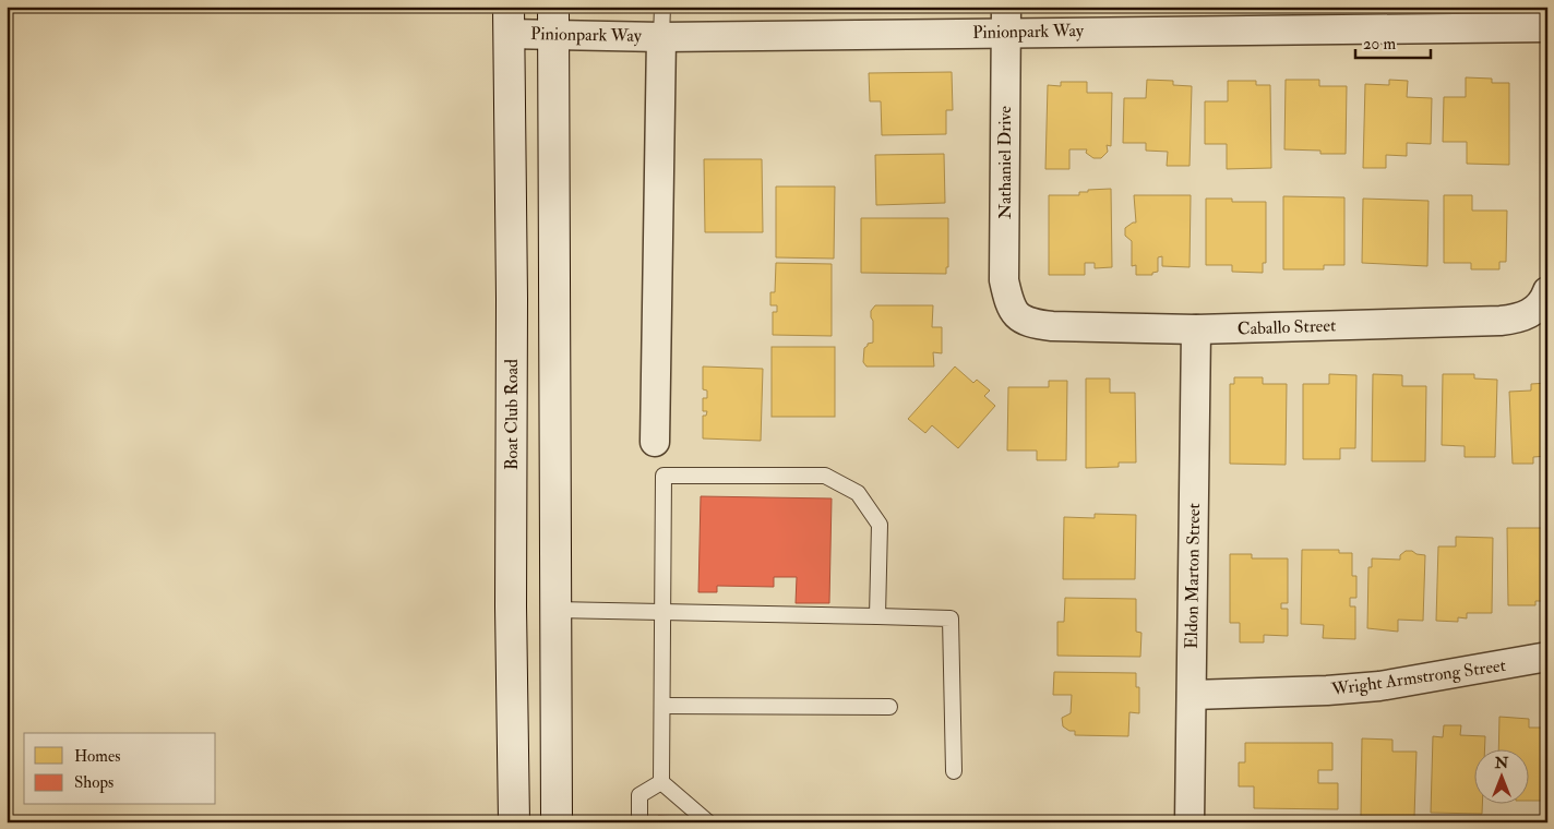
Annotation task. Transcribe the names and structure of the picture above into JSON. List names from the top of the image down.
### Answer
{
  "streets": {
    "main road": ["Boat Club Road"],
    "street": [
      "Pinionpark Way",
      "Nathaniel Drive",
      "Caballo Street",
      "Eldon Marton Street",
      "Wright Armstrong Street"
    ]
  },
  "crossings": [
    ["Pinionpark Way", "Nathaniel Drive"],
    ["Pinionpark Way", "Boat Club Road"],
    ["Nathaniel Drive", "Caballo Street"],
    ["Caballo Street", "Eldon Marton Street"],
    ["Eldon Marton Street", "Wright Armstrong Street"]
  ],
  "legend": ["Homes", "Shops"],
  "scale_bar": "20 m",
  "north": "top"
}
